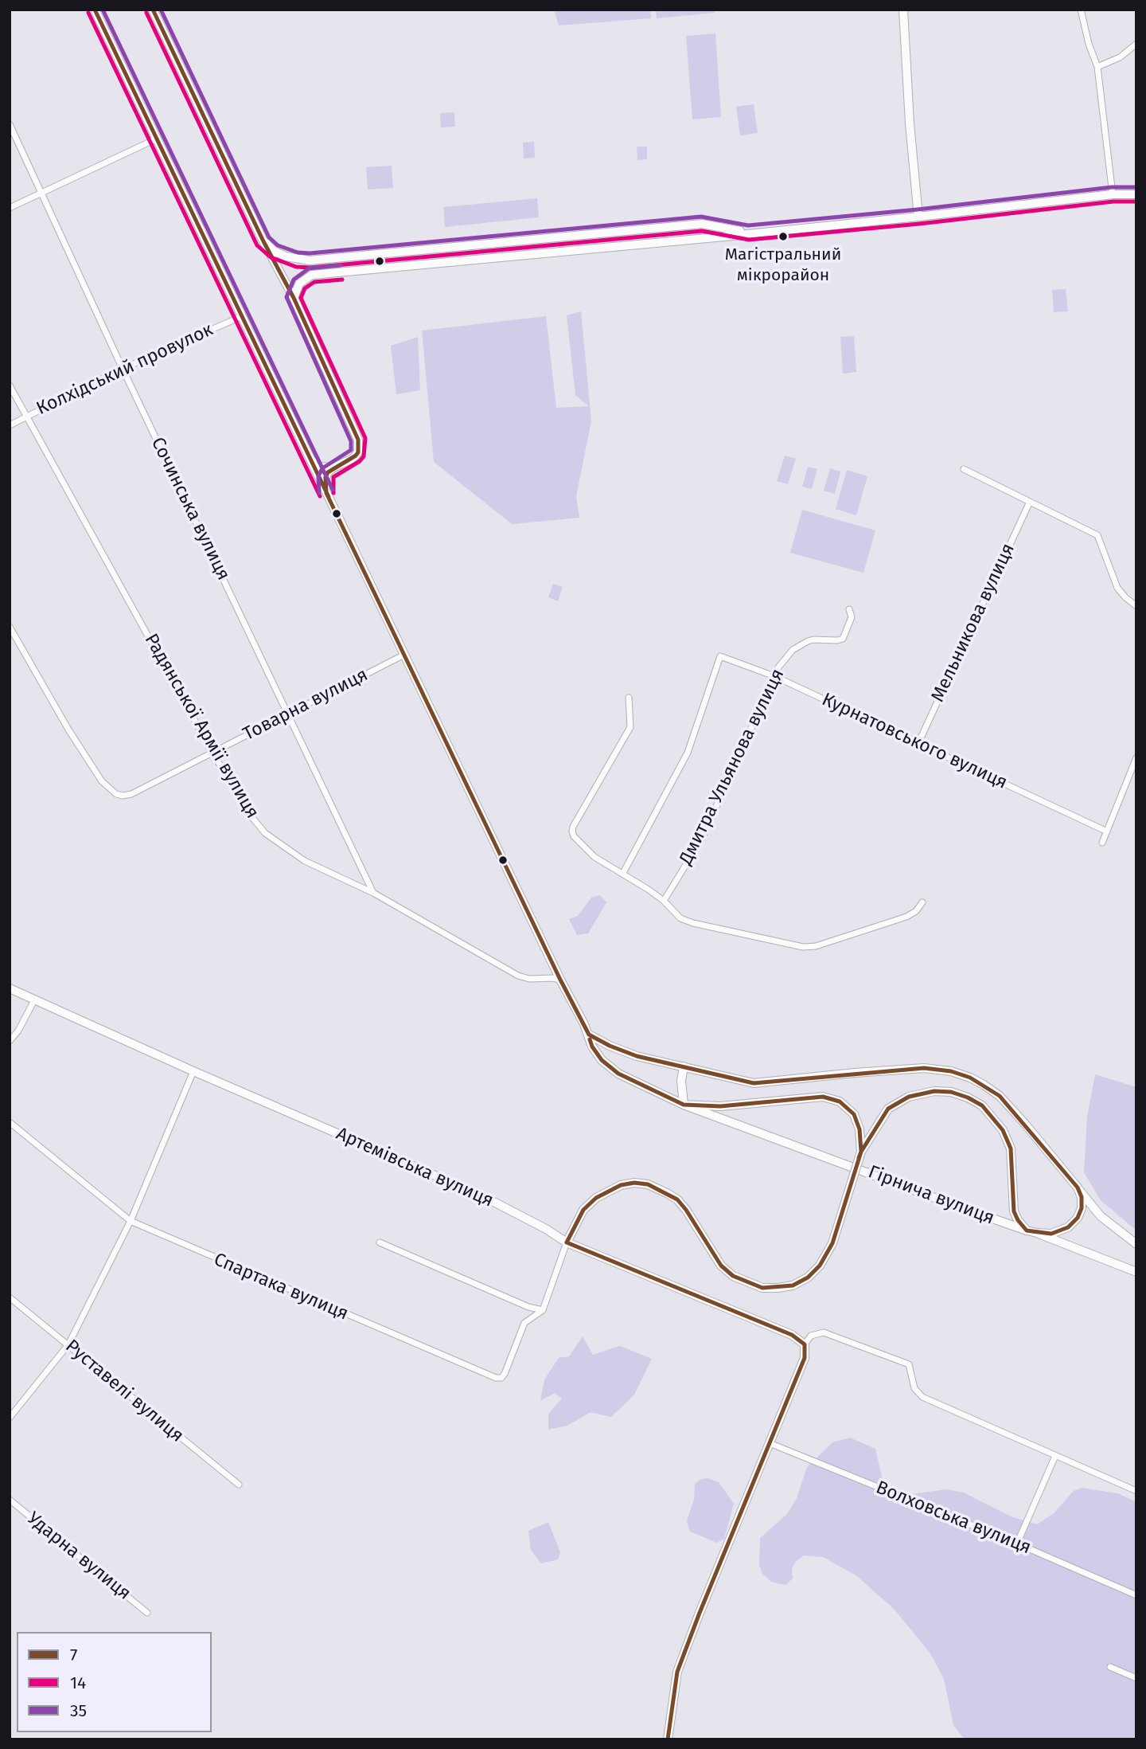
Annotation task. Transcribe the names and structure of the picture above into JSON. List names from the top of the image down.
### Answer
{
  "streets": {
    "main road": ["Артемівська вулиця", "Гірнича вулиця"],
    "street": [
      "Колхідський провулок",
      "Сочинська вулиця",
      "Мельникова вулиця",
      "Товарна вулиця",
      "Радянської Армії вулиця",
      "Курнатовського вулиця",
      "Дмитра Ульянова вулиця",
      "Спартака вулиця",
      "Руставелі вулиця",
      "Волховська вулиця",
      "Ударна вулиця"
    ]
  },
  "crossings": [
    ["Колхідський провулок", "Сочинська вулиця"],
    ["Колхідський провулок", "Радянської Армії вулиця"],
    ["Колхідський провулок", "Гірнича вулиця"],
    ["Сочинська вулиця", "Товарна вулиця"],
    ["Сочинська вулиця", "Радянської Армії вулиця"],
    ["Мельникова вулиця", "Курнатовського вулиця"],
    ["Товарна вулиця", "Радянської Армії вулиця"],
    ["Товарна вулиця", "Гірнича вулиця"],
    ["Радянської Армії вулиця", "Гірнича вулиця"],
    ["Курнатовського вулиця", "Дмитра Ульянова вулиця"],
    ["Артемівська вулиця", "Спартака вулиця"]
  ],
  "places": ["Магістральний мікрорайон"],
  "lines": ["transit line 7", "transit line 35", "transit line 14"],
  "legend": ["7", "14", "35"]
}
